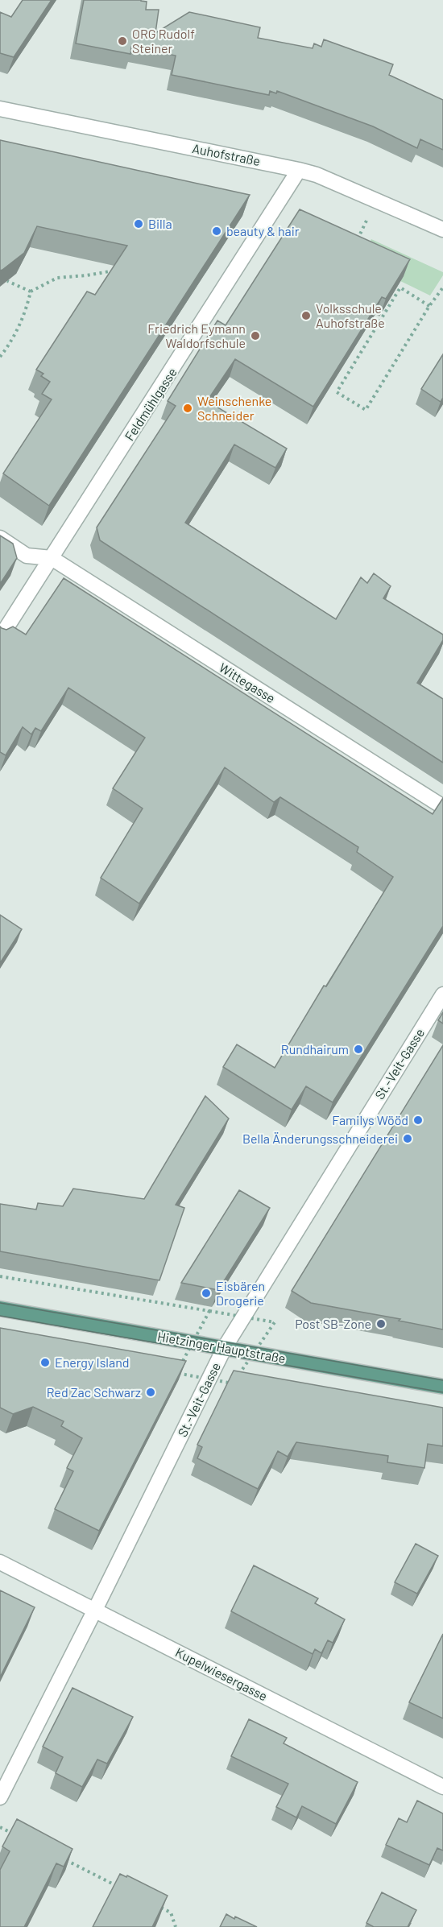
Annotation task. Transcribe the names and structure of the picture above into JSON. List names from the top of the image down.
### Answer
{
  "streets": {
    "main road": ["Hietzinger Hauptstraße"],
    "street": [
      "Auhofstraße",
      "Feldmühlgasse",
      "Wittegasse",
      "St.-Veit-Gasse",
      "Kupelwiesergasse"
    ]
  },
  "crossings": [
    ["Auhofstraße", "Feldmühlgasse"],
    ["Feldmühlgasse", "Wittegasse"],
    ["St.-Veit-Gasse", "Hietzinger Hauptstraße"],
    ["St.-Veit-Gasse", "Kupelwiesergasse"]
  ],
  "places": [
    "ORG Rudolf Steiner",
    "Billa",
    "beauty & hair",
    "Volksschule Auhofstraße",
    "Friedrich Eymann Waldorfschule",
    "Weinschenke Schneider",
    "Rundhairum",
    "Familys Wööd",
    "Bella Änderungsschneiderei",
    "Eisbären Drogerie",
    "Post SB-Zone",
    "Energy Island",
    "Red Zac Schwarz"
  ]
}
